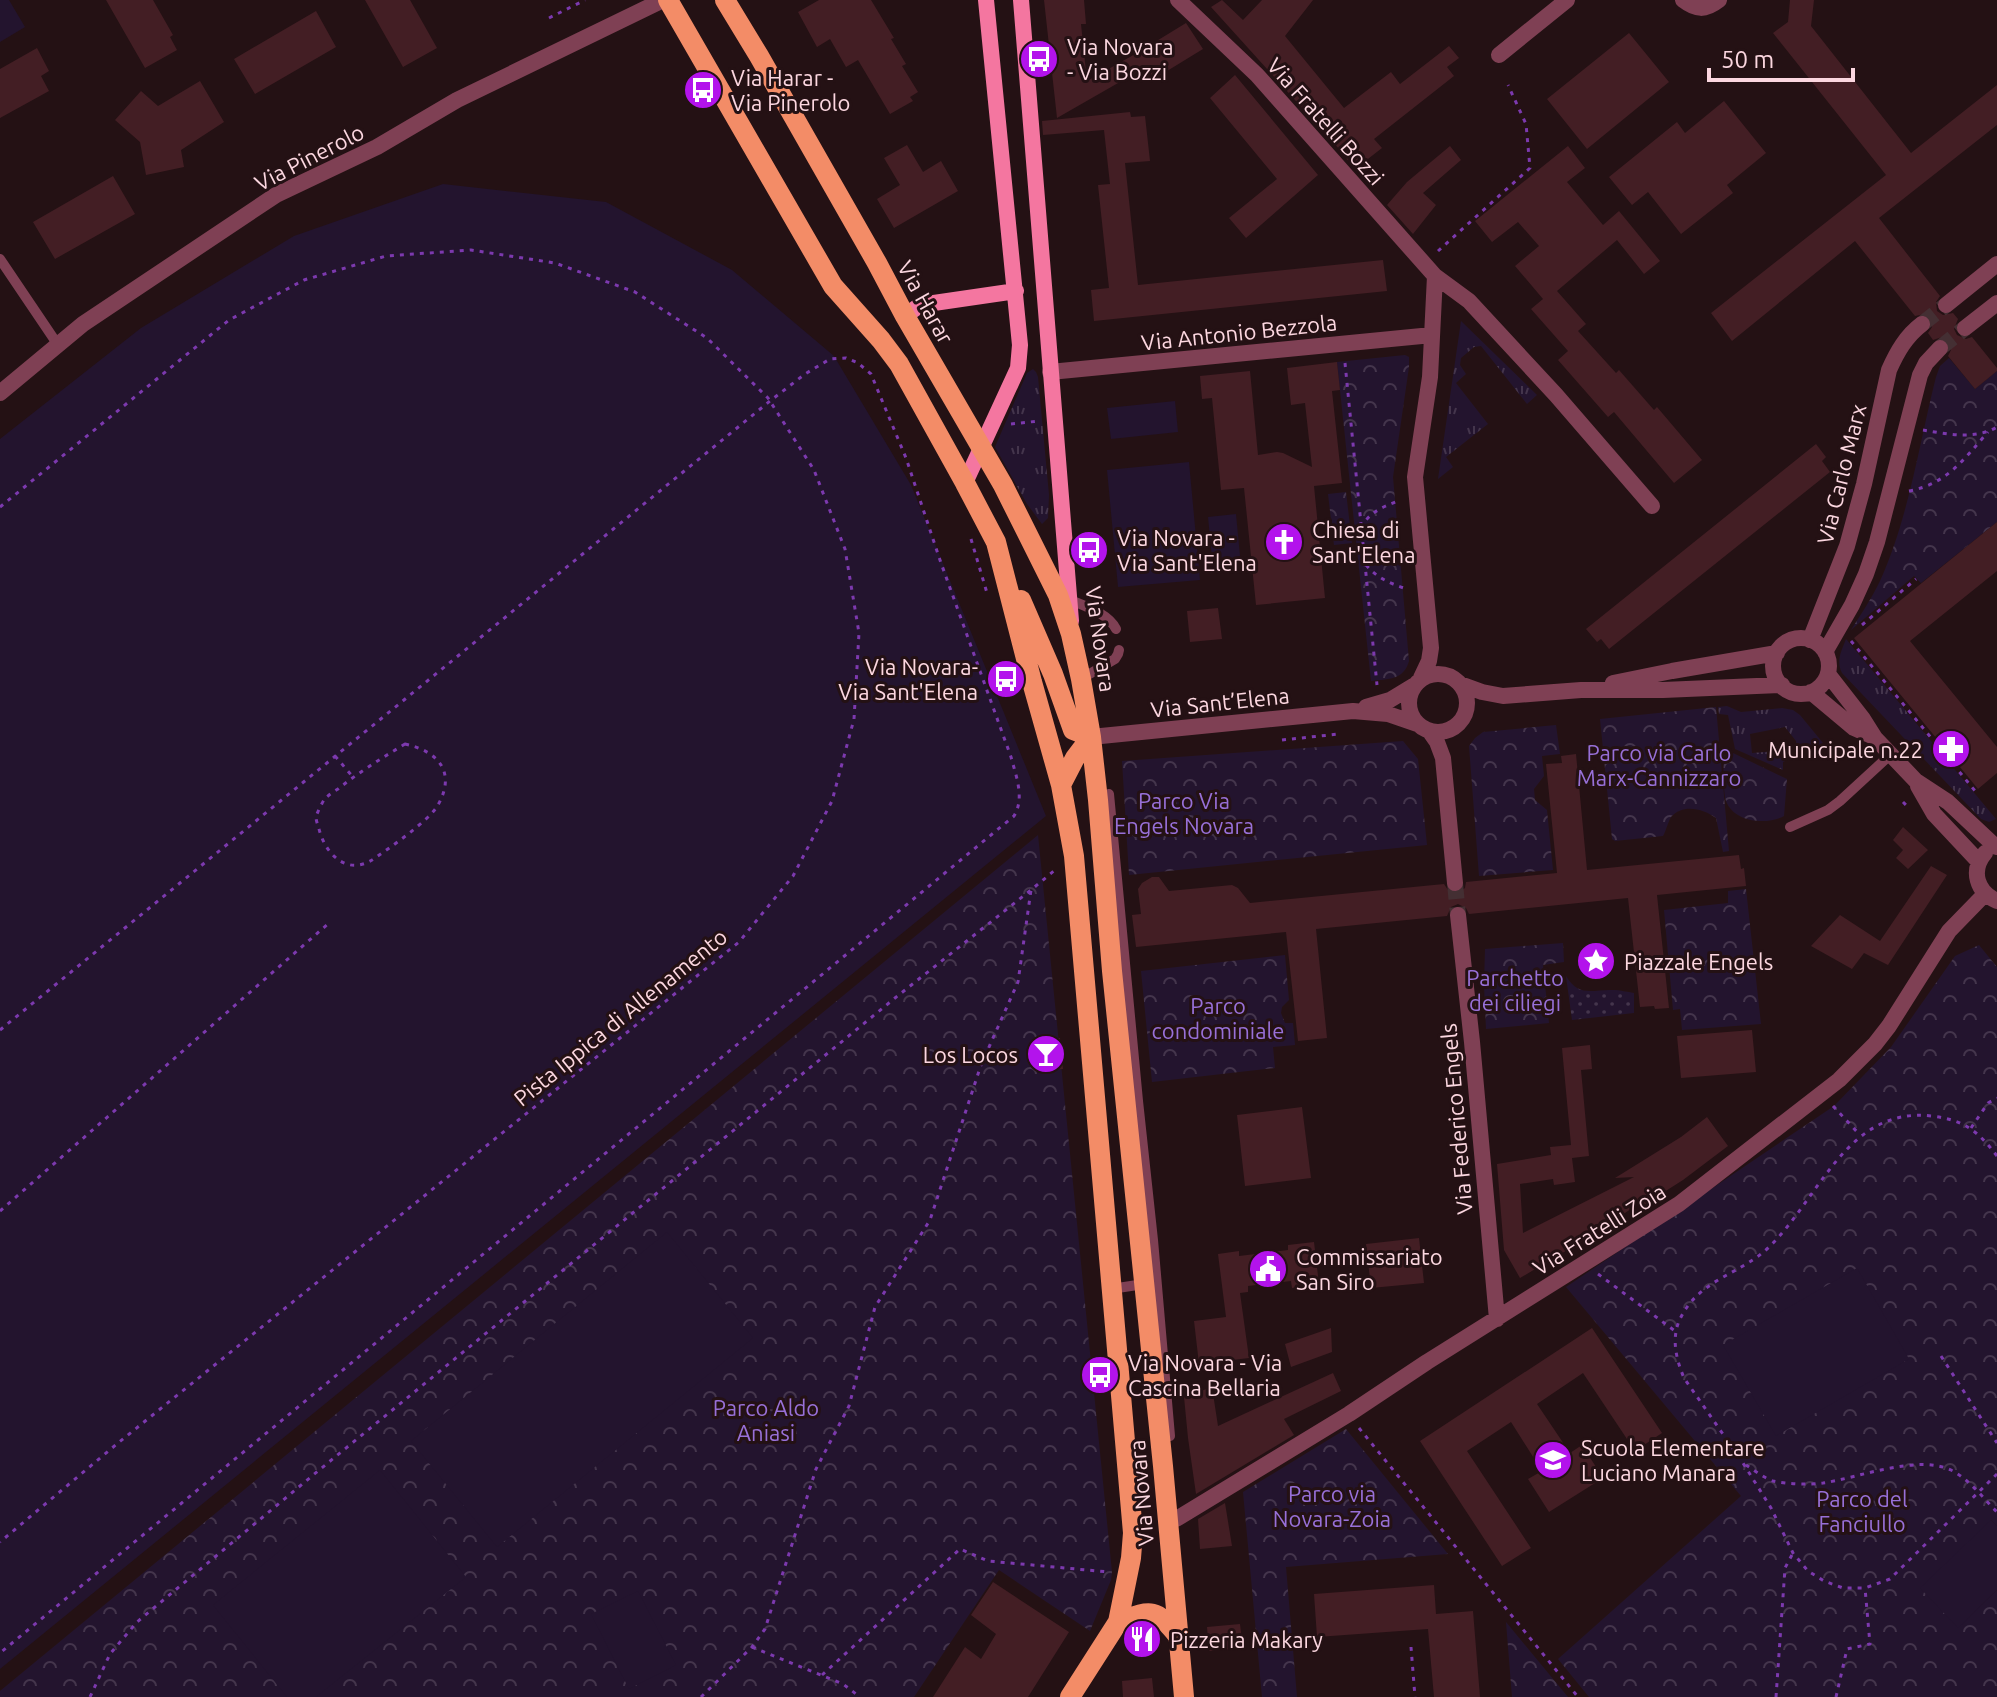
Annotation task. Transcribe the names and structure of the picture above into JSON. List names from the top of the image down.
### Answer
{
  "streets": {
    "main road": ["Via Harar", "Via Novara"],
    "street": [
      "Via Fratelli Bozzi",
      "Via Pinerolo",
      "Via Antonio Bezzola",
      "Via Carlo Marx",
      "Via Sant’Elena",
      "Via Federico Engels",
      "Via Fratelli Zoia"
    ],
    "path": ["Pista Ippica di Allenamento"]
  },
  "crossings": [
    ["Via Harar", "Via Novara"],
    ["Via Antonio Bezzola", "Via Novara"],
    ["Via Novara", "Via Sant’Elena"],
    ["Via Novara", "Via Fratelli Zoia"],
    ["Via Federico Engels", "Via Fratelli Zoia"]
  ],
  "parks": [
    "Parco via Carlo Marx-Cannizzaro",
    "Parco Via Engels Novara",
    "Parchetto dei ciliegi",
    "Parco condominiale",
    "Parco Aldo Aniasi",
    "Parco via Novara-Zoia",
    "Parco del Fanciullo"
  ],
  "places": {
    "bus stop": [
      "Via Novara - Via Bozzi",
      "Via Harar - Via Pinerolo",
      "Via Novara - Via Sant'Elena",
      "Via Novara- Via Sant'Elena",
      "Via Novara - Via Cascina Bellaria"
    ],
    "church": ["Chiesa di Sant'Elena"],
    "pharmacy": ["Municipale n.22"],
    "place": ["Piazzale Engels"],
    "bar": ["Los Locos"],
    "public building": ["Commissariato San Siro"],
    "school or university": ["Scuola Elementare Luciano Manara"],
    "restaurant": ["Pizzeria Makary"]
  },
  "scale_bar": "50 m"
}
